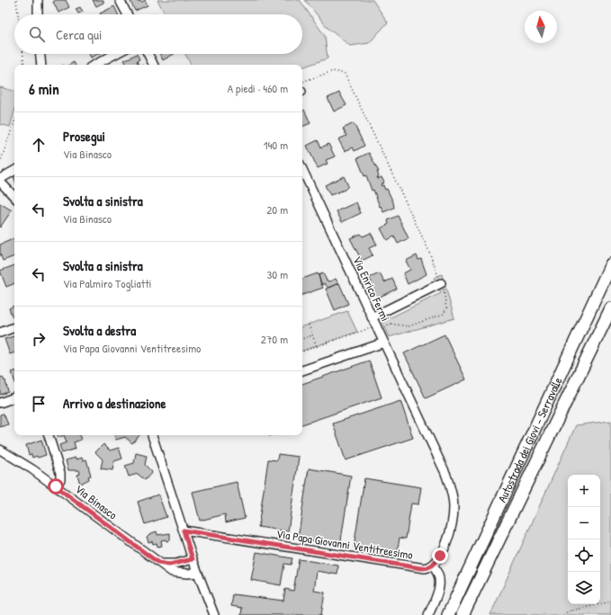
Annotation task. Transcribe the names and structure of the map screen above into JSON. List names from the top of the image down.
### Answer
{
  "streets": {
    "highway": ["Autostrada dei Giovi - Serravalle"],
    "street": ["Via Enrico Fermi", "Via Binasco", "Via Papa Giovanni Ventitreesimo"]
  },
  "north": "top",
  "page": {
    "search": "Cerca qui",
    "heading": ["6 min", "A piedi · 460 m"],
    "list": [
      ["Prosegui", "Via Binasco", "140 m"],
      ["Svolta a sinistra", "Via Binasco", "20 m"],
      ["Svolta a sinistra", "Via Palmiro Togliatti", "30 m"],
      ["Svolta a destra", "Via Papa Giovanni Ventitreesimo", "270 m"],
      "Arrivo a destinazione"
    ],
    "map_buttons": ["+", "−"]
  }
}
